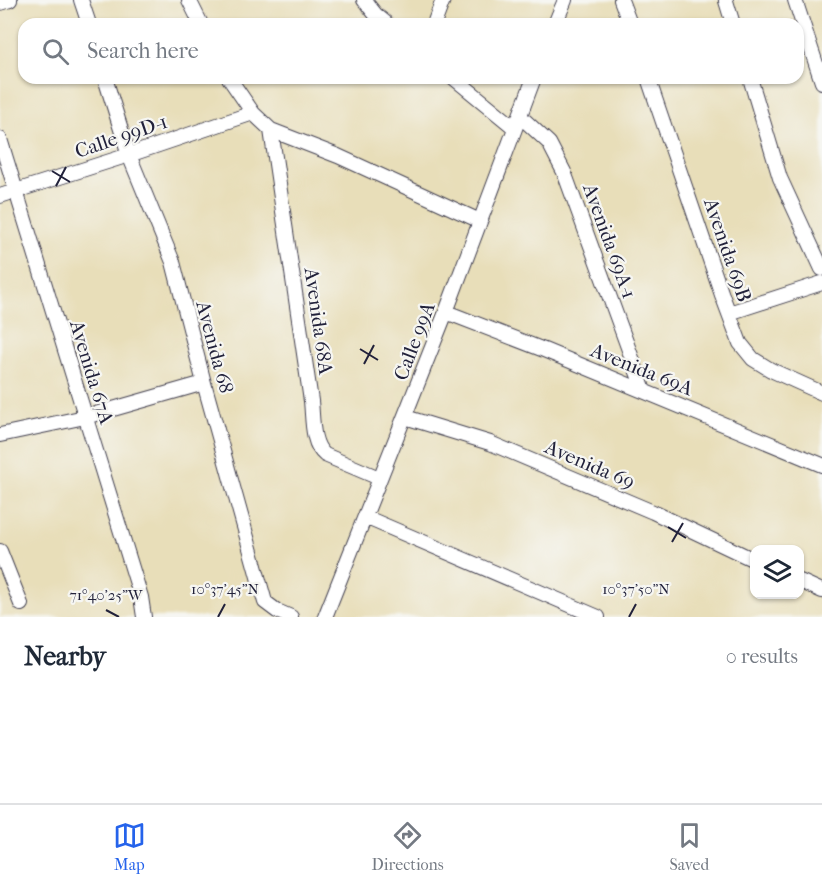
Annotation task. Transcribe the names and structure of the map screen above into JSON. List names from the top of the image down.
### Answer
{
  "streets": {
    "street": [
      "Calle 99D-1",
      "Avenida 69A-1",
      "Avenida 69B",
      "Avenida 68A",
      "Calle 99A",
      "Avenida 68",
      "Avenida 69A",
      "Avenida 67A",
      "Avenida 69"
    ]
  },
  "crossings": [
    ["Calle 99D-1", "Avenida 68"],
    ["Calle 99D-1", "Avenida 67A"],
    ["Avenida 69A-1", "Calle 99A"],
    ["Avenida 69A-1", "Avenida 69A"],
    ["Avenida 68A", "Calle 99A"],
    ["Calle 99A", "Avenida 69A"],
    ["Calle 99A", "Avenida 69"]
  ],
  "page": {
    "search": "Search here",
    "heading": ["Nearby", "0 results"],
    "nav": ["Map", "Directions", "Saved"]
  },
  "coordinates": ["10°37'45\"N", "10°37'50\"N", "71°40'25\"W"]
}
